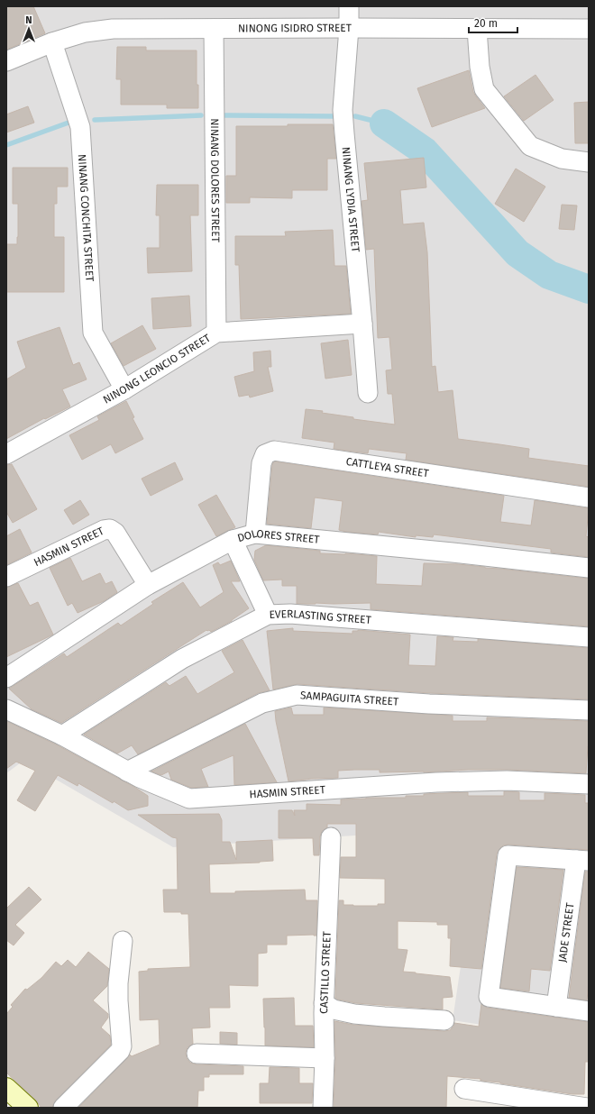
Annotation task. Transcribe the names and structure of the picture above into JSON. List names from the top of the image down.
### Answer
{
  "streets": {
    "street": [
      "NINONG ISIDRO STREET",
      "NINANG DOLORES STREET",
      "NINANG LYDIA STREET",
      "NINANG CONCHITA STREET",
      "NINONG LEONCIO STREET",
      "CATTLEYA STREET",
      "DOLORES STREET",
      "HASMIN STREET",
      "EVERLASTING STREET",
      "SAMPAGUITA STREET",
      "JADE STREET",
      "CASTILLO STREET"
    ]
  },
  "crossings": [
    ["NINONG ISIDRO STREET", "NINANG DOLORES STREET"],
    ["NINONG ISIDRO STREET", "NINANG LYDIA STREET"],
    ["NINONG ISIDRO STREET", "NINANG CONCHITA STREET"],
    ["NINANG DOLORES STREET", "NINONG LEONCIO STREET"],
    ["NINANG LYDIA STREET", "NINONG LEONCIO STREET"],
    ["NINANG CONCHITA STREET", "NINONG LEONCIO STREET"],
    ["CATTLEYA STREET", "DOLORES STREET"],
    ["DOLORES STREET", "HASMIN STREET"],
    ["HASMIN STREET", "EVERLASTING STREET"],
    ["HASMIN STREET", "SAMPAGUITA STREET"]
  ],
  "scale_bar": "20 m",
  "north": "top"
}
